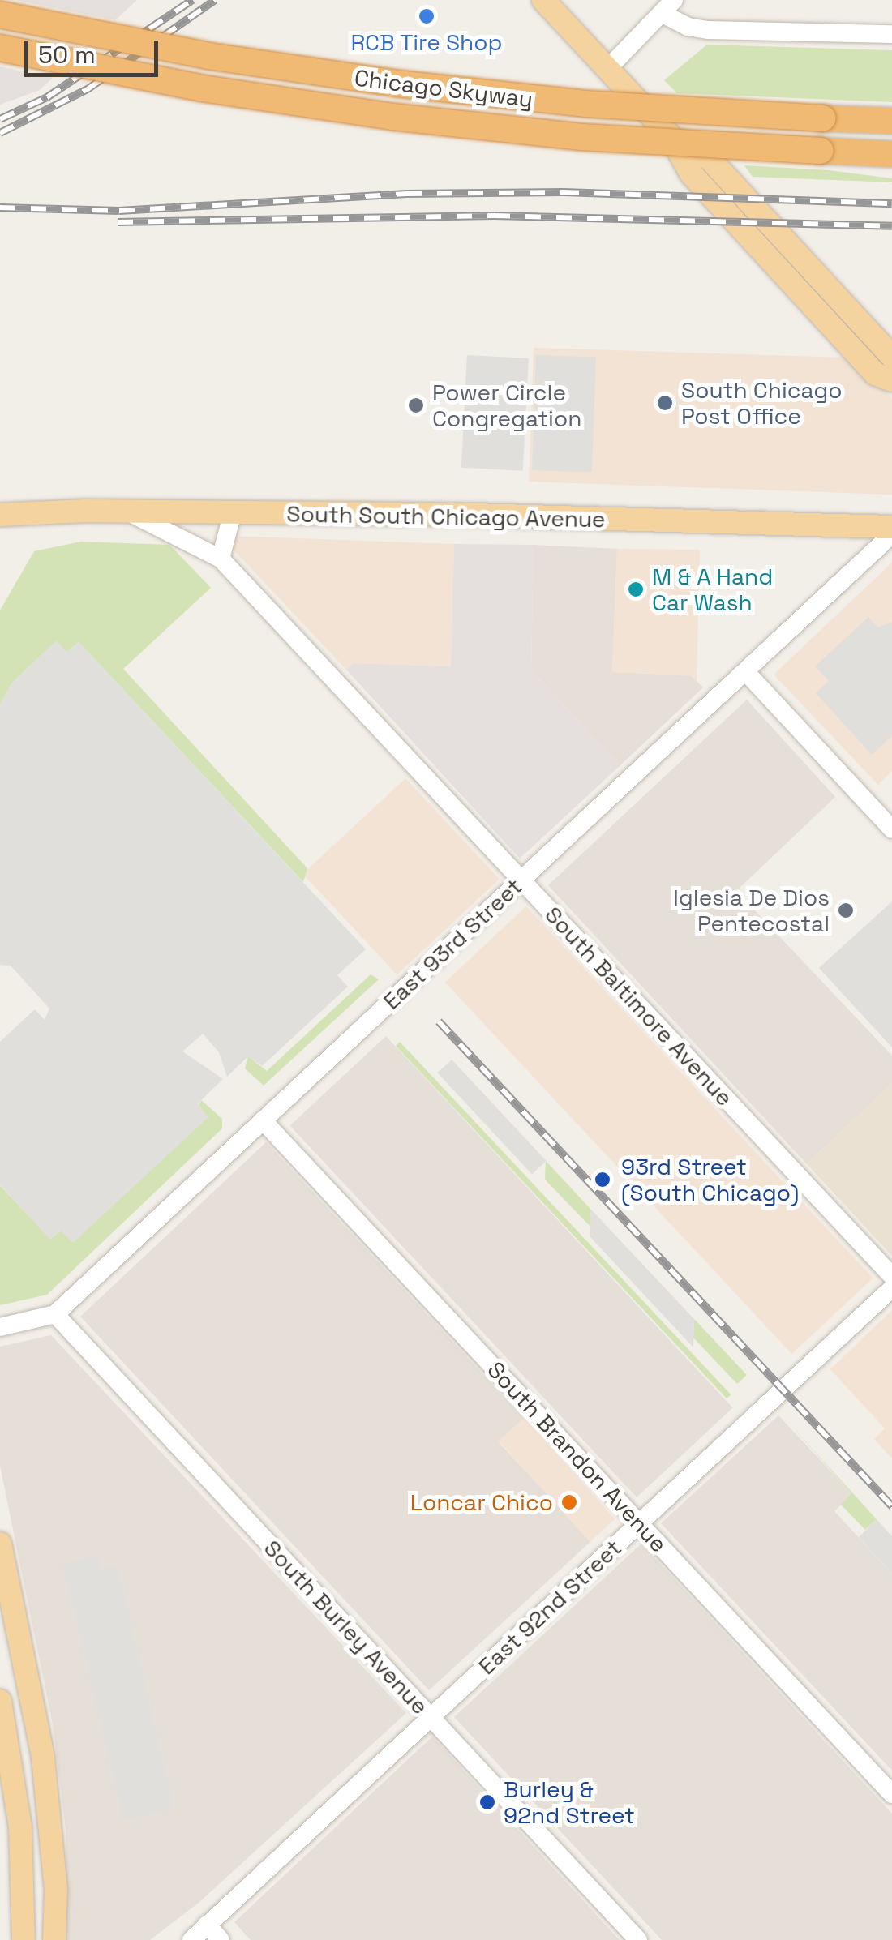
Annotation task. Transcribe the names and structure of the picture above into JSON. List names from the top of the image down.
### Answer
{
  "streets": {
    "highway": ["Chicago Skyway"],
    "main road": ["South South Chicago Avenue"],
    "street": [
      "East 93rd Street",
      "South Baltimore Avenue",
      "South Brandon Avenue",
      "East 92nd Street",
      "South Burley Avenue"
    ]
  },
  "crossings": [
    ["South South Chicago Avenue", "South Baltimore Avenue"],
    ["East 93rd Street", "South Baltimore Avenue"],
    ["East 93rd Street", "South Brandon Avenue"],
    ["East 93rd Street", "South Burley Avenue"],
    ["South Brandon Avenue", "East 92nd Street"],
    ["East 92nd Street", "South Burley Avenue"]
  ],
  "places": [
    "RCB Tire Shop",
    "South Chicago Post Office",
    "Power Circle Congregation",
    "M & A Hand Car Wash",
    "Iglesia De Dios Pentecostal",
    "93rd Street (South Chicago)",
    "Loncar Chico",
    "Burley & 92nd Street"
  ],
  "scale_bar": "50 m"
}
